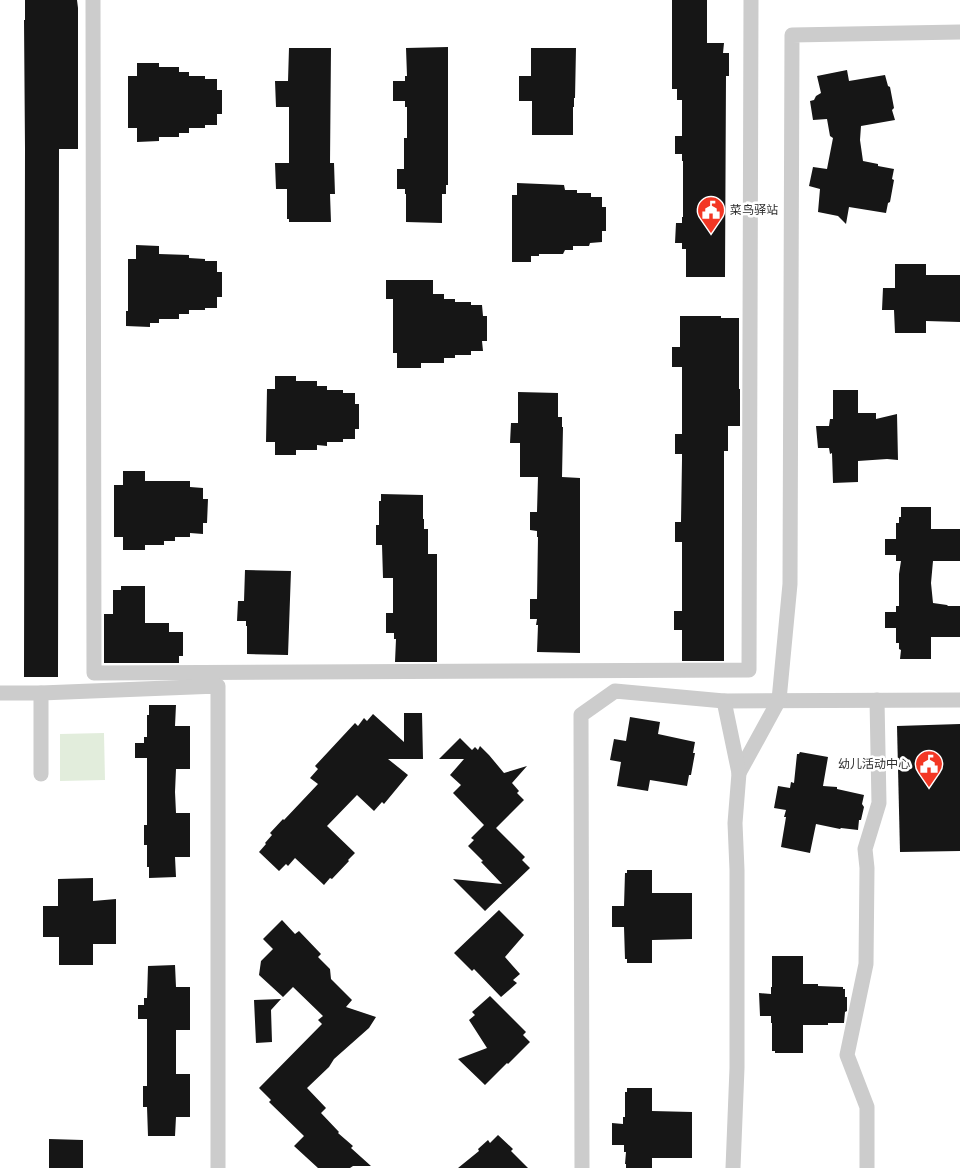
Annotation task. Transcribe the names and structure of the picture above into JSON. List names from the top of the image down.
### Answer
{
  "places": {
    "public building": ["菜鸟驿站", "幼儿活动中心"]
  }
}
